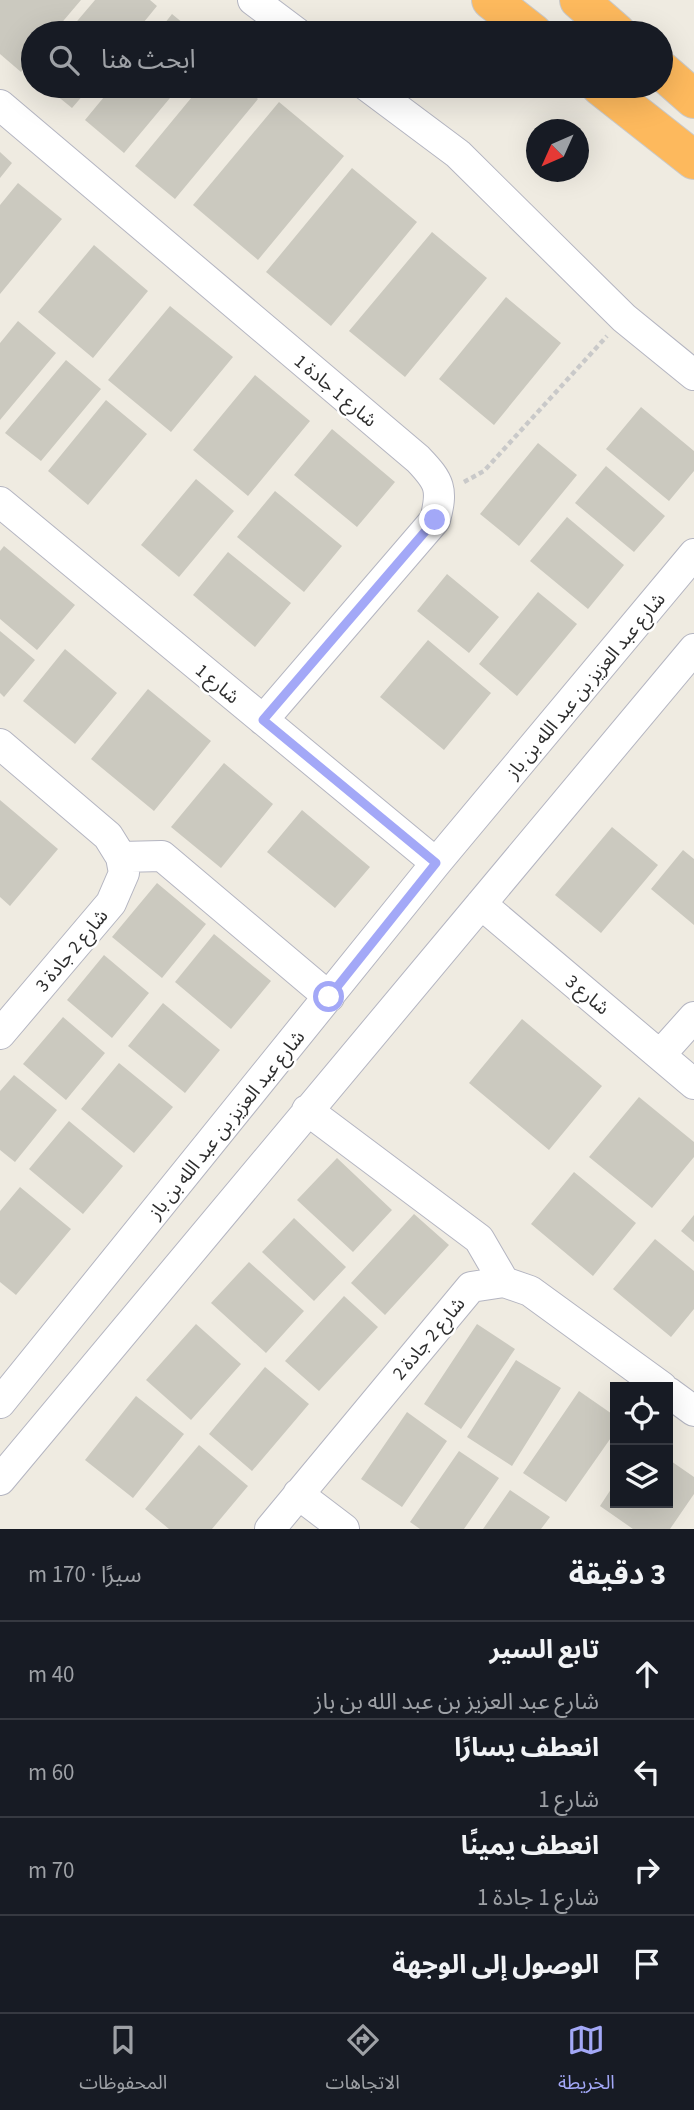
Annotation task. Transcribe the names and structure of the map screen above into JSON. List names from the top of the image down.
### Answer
{
  "streets": {
    "street": [
      "شارع 1 جادة 1",
      "شارع 1",
      "شارع عبد العزيز بن عبد الله بن باز",
      "شارع 2 جادة 3",
      "شارع 3",
      "شارع 2 جادة 2"
    ]
  },
  "crossings": [
    ["شارع 1 جادة 1", "شارع 1"],
    ["شارع 1", "شارع عبد العزيز بن عبد الله بن باز"]
  ],
  "north": "bottom left",
  "page": {
    "search": "ابحث هنا",
    "heading": ["3 دقيقة", "سيرًا · 170 m"],
    "list": [
      ["تابع السير", "شارع عبد العزيز بن عبد الله بن باز", "40 m"],
      ["انعطف يسارًا", "شارع 1", "60 m"],
      ["انعطف يمينًا", "شارع 1 جادة 1", "70 m"],
      "الوصول إلى الوجهة"
    ],
    "nav": ["الخريطة", "الاتجاهات", "المحفوظات"]
  }
}
